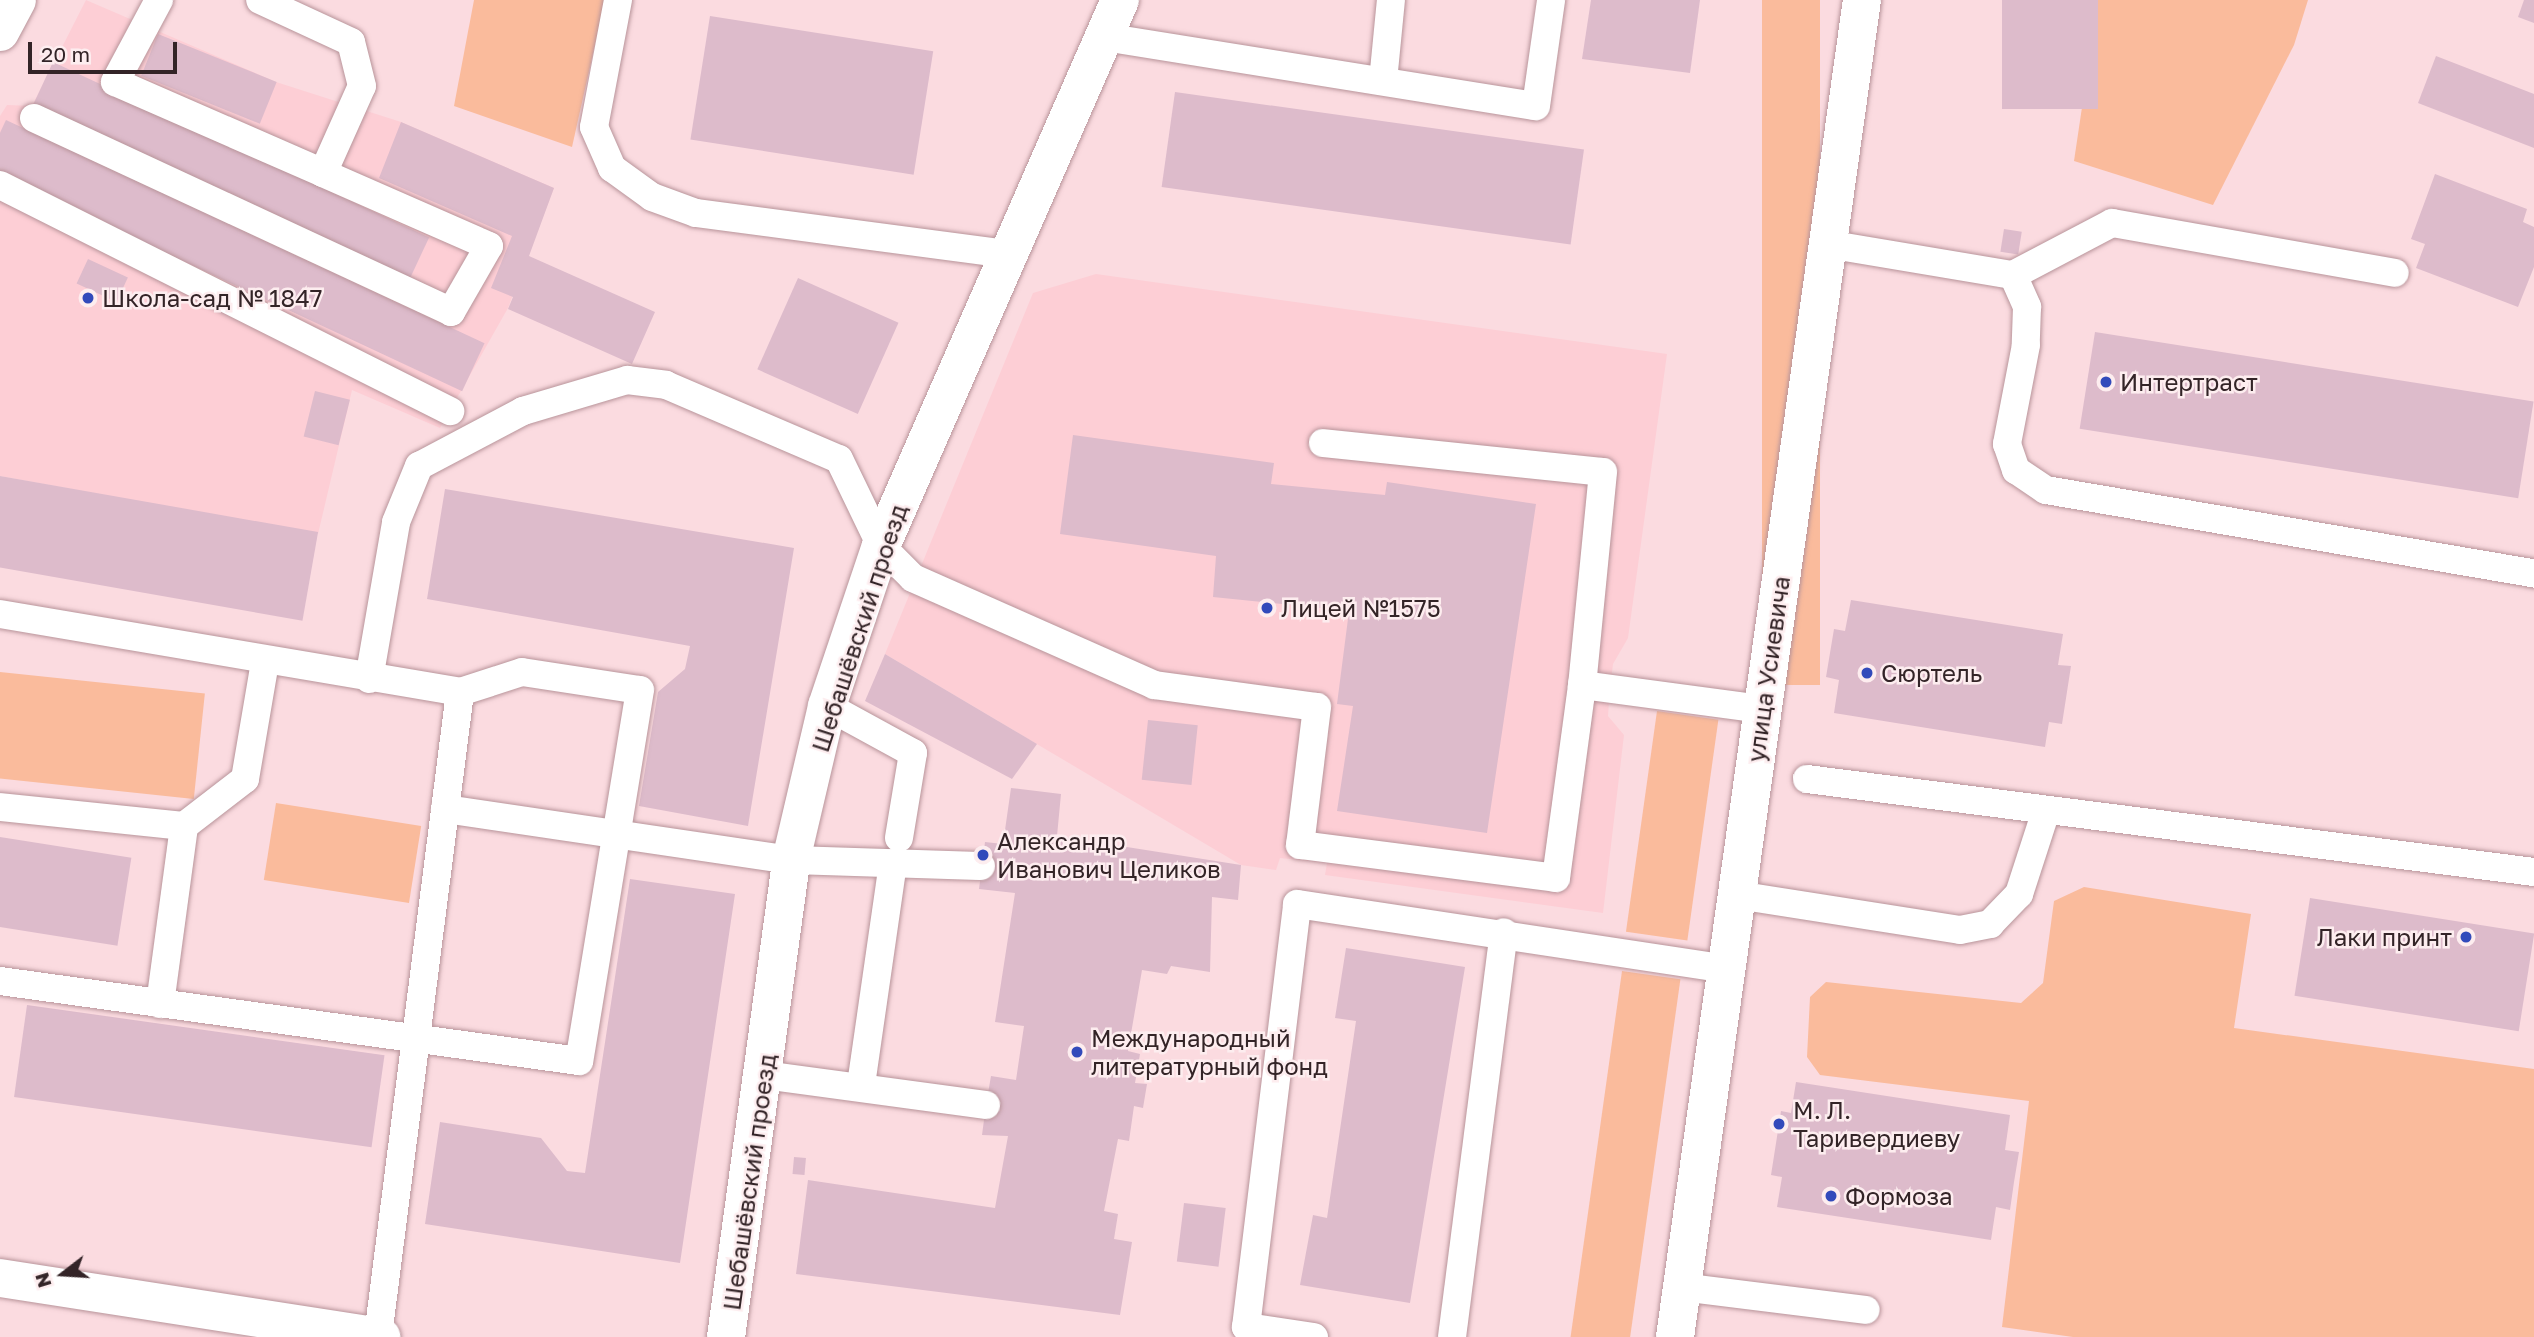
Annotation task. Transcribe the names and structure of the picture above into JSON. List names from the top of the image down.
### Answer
{
  "streets": {
    "street": ["Шебашёвский проезд", "улица Усиевича"]
  },
  "places": [
    "Школа-сад № 1847",
    "Интертраст",
    "Лицей №1575",
    "Сюртель",
    "Александр Иванович Целиков",
    "Лаки принт",
    "Международный литературный фонд",
    "М. Л. Таривердиеву",
    "Формоза"
  ],
  "scale_bar": "20 m",
  "north": "left"
}
